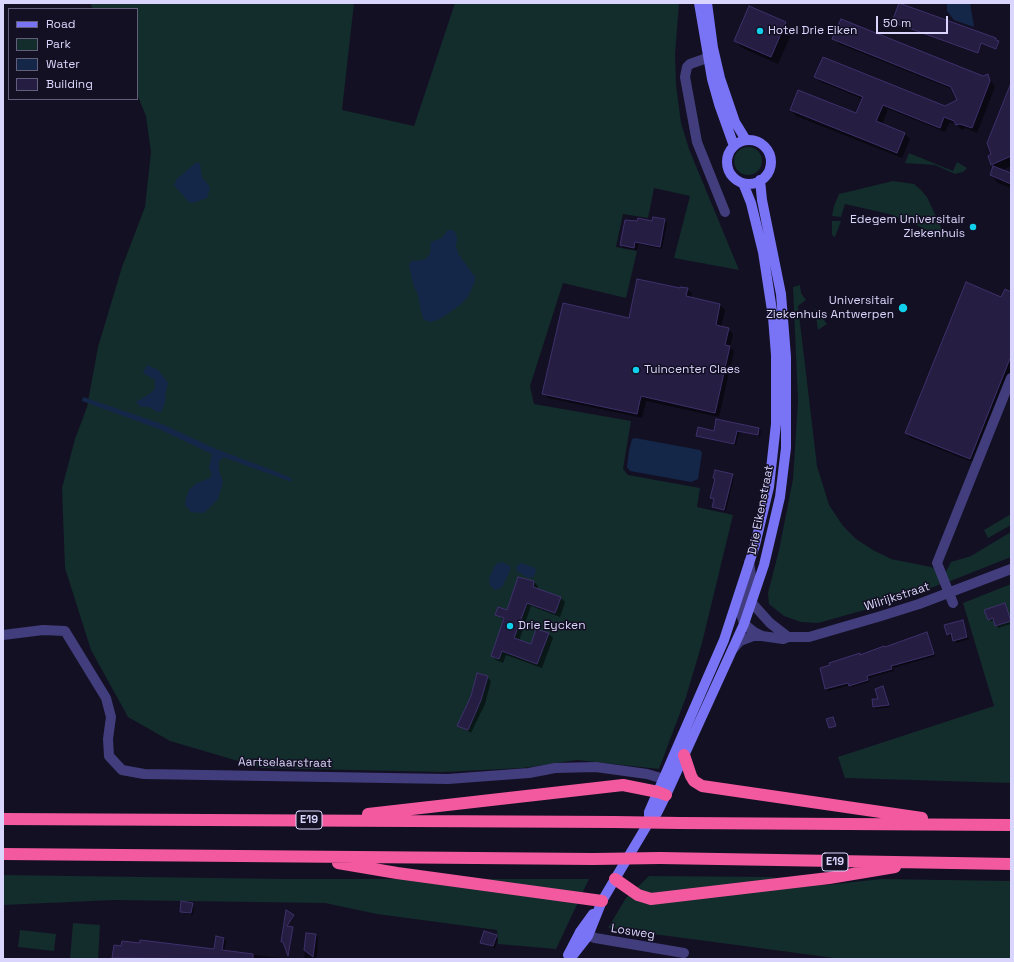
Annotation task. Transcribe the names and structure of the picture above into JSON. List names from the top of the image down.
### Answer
{
  "streets": {
    "highway": ["E19"],
    "street": [
      "Drie Eikenstraat",
      "Wilrijkstraat",
      "Aartselaarstraat",
      "Losweg"
    ]
  },
  "crossings": [
    ["Drie Eikenstraat", "Wilrijkstraat"],
    ["Drie Eikenstraat", "Aartselaarstraat"],
    ["Drie Eikenstraat", "Losweg"]
  ],
  "places": [
    "Hotel Drie Eiken",
    "Edegem Universitair Ziekenhuis",
    "Universitair Ziekenhuis Antwerpen",
    "Tuincenter Claes",
    "Drie Eycken"
  ],
  "legend": [
    "Road",
    "Park",
    "Water",
    "Building"
  ],
  "scale_bar": "50 m"
}
